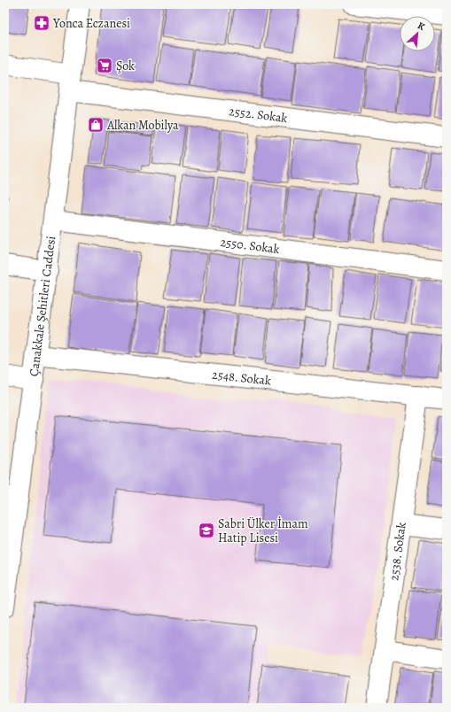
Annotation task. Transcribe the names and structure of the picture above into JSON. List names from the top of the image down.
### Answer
{
  "streets": {
    "street": [
      "2552. Sokak",
      "2550. Sokak",
      "Çanakkale Şehitleri Caddesi",
      "2548. Sokak",
      "2538. Sokak"
    ]
  },
  "crossings": [
    ["2552. Sokak", "Çanakkale Şehitleri Caddesi"],
    ["2550. Sokak", "Çanakkale Şehitleri Caddesi"],
    ["Çanakkale Şehitleri Caddesi", "2548. Sokak"],
    ["2548. Sokak", "2538. Sokak"]
  ],
  "places": {
    "pharmacy": ["Yonca Eczanesi"],
    "supermarket": ["Şok"],
    "shop": ["Alkan Mobilya"],
    "school or university": ["Sabri Ülker İmam Hatip Lisesi"]
  },
  "north": "top right"
}
